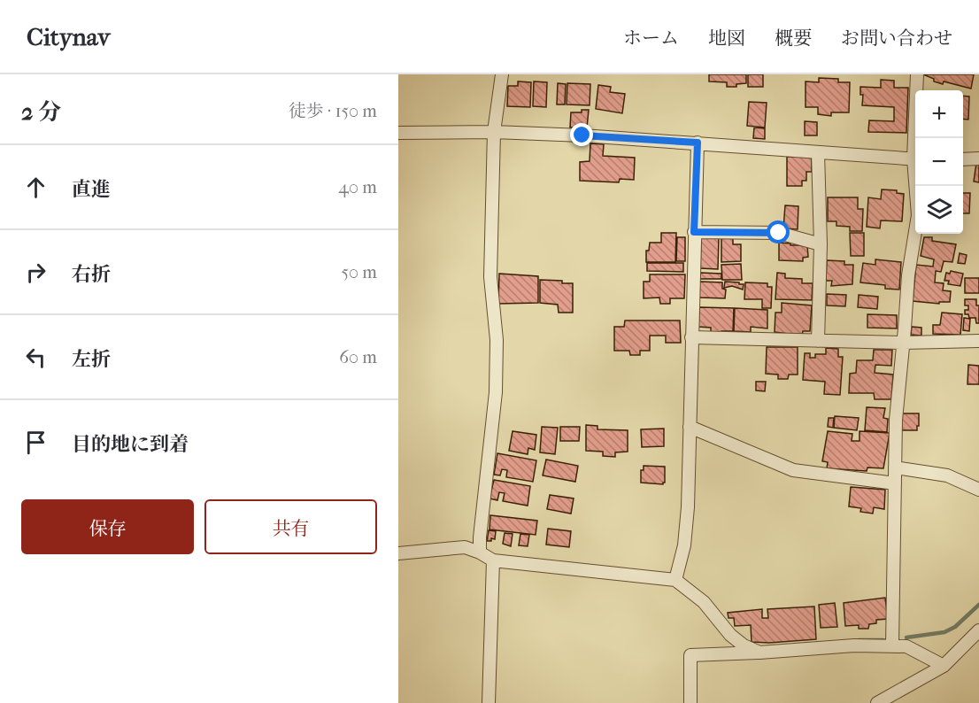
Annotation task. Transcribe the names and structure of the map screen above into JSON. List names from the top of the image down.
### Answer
{
  "page": {
    "header": "Citynav",
    "nav": [
      "ホーム",
      "地図",
      "概要",
      "お問い合わせ"
    ],
    "heading": ["2 分", "徒歩 · 150 m"],
    "map_buttons": ["+", "−"],
    "list": [
      ["直進", "40 m"],
      ["右折", "50 m"],
      ["左折", "60 m"],
      "目的地に到着"
    ],
    "buttons": ["保存", "共有"]
  }
}
